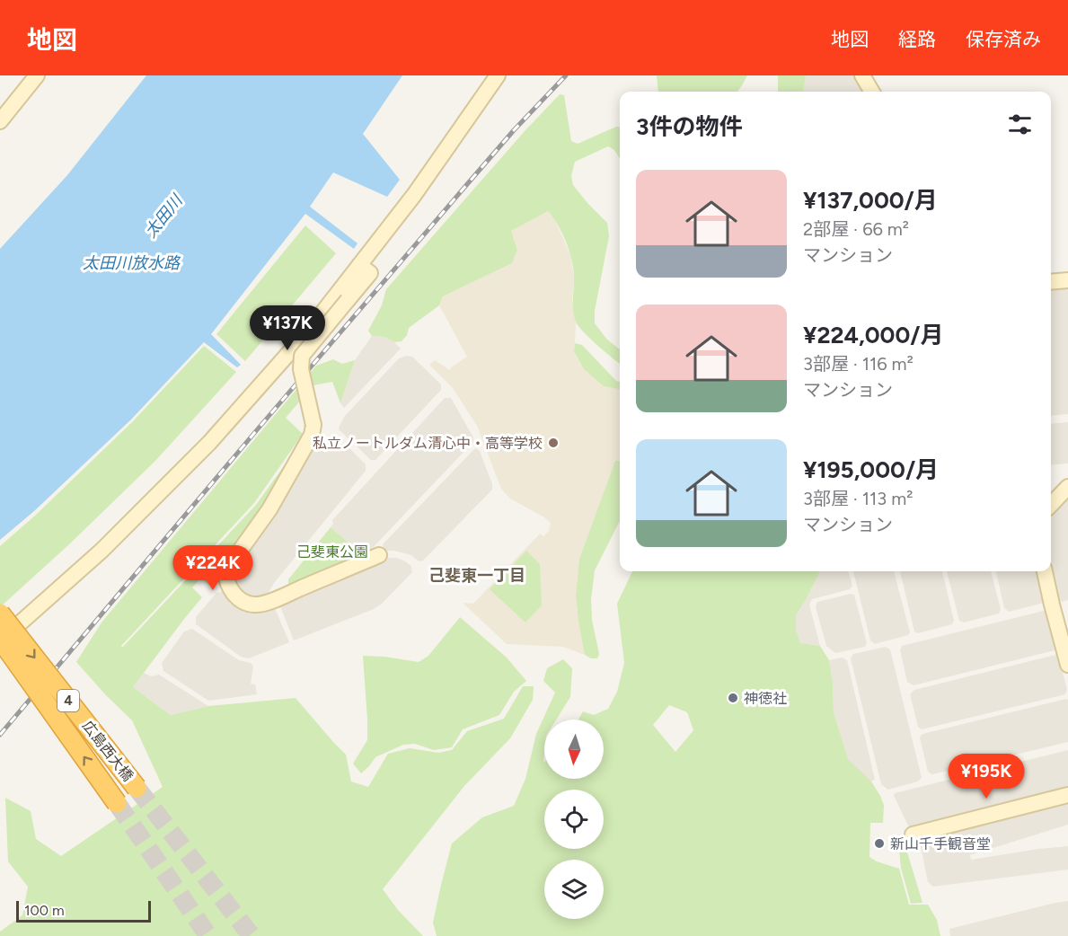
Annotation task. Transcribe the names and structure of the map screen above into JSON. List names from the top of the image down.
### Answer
{
  "streets": {
    "highway": ["4", "広島西大橋"]
  },
  "districts": ["己斐東一丁目"],
  "water": ["太田川", "太田川放水路"],
  "parks": ["己斐東公園"],
  "places": ["私立ノートルダム清心中・高等学校", "神徳社", "新山千手観音堂"],
  "scale_bar": "100 m",
  "north": "bottom",
  "page": {
    "header": "地図",
    "nav": ["地図", "経路", "保存済み"],
    "heading": "3件の物件",
    "list": [
      {
        "name": "¥137,000/月",
        "note": "2部屋 · 66 m² · マンション"
      },
      {
        "name": "¥224,000/月",
        "note": "3部屋 · 116 m² · マンション"
      },
      {
        "name": "¥195,000/月",
        "note": "3部屋 · 113 m² · マンション"
      }
    ],
    "price": ["¥137K", "¥224K", "¥195K"],
    "scale": "100 m"
  }
}
